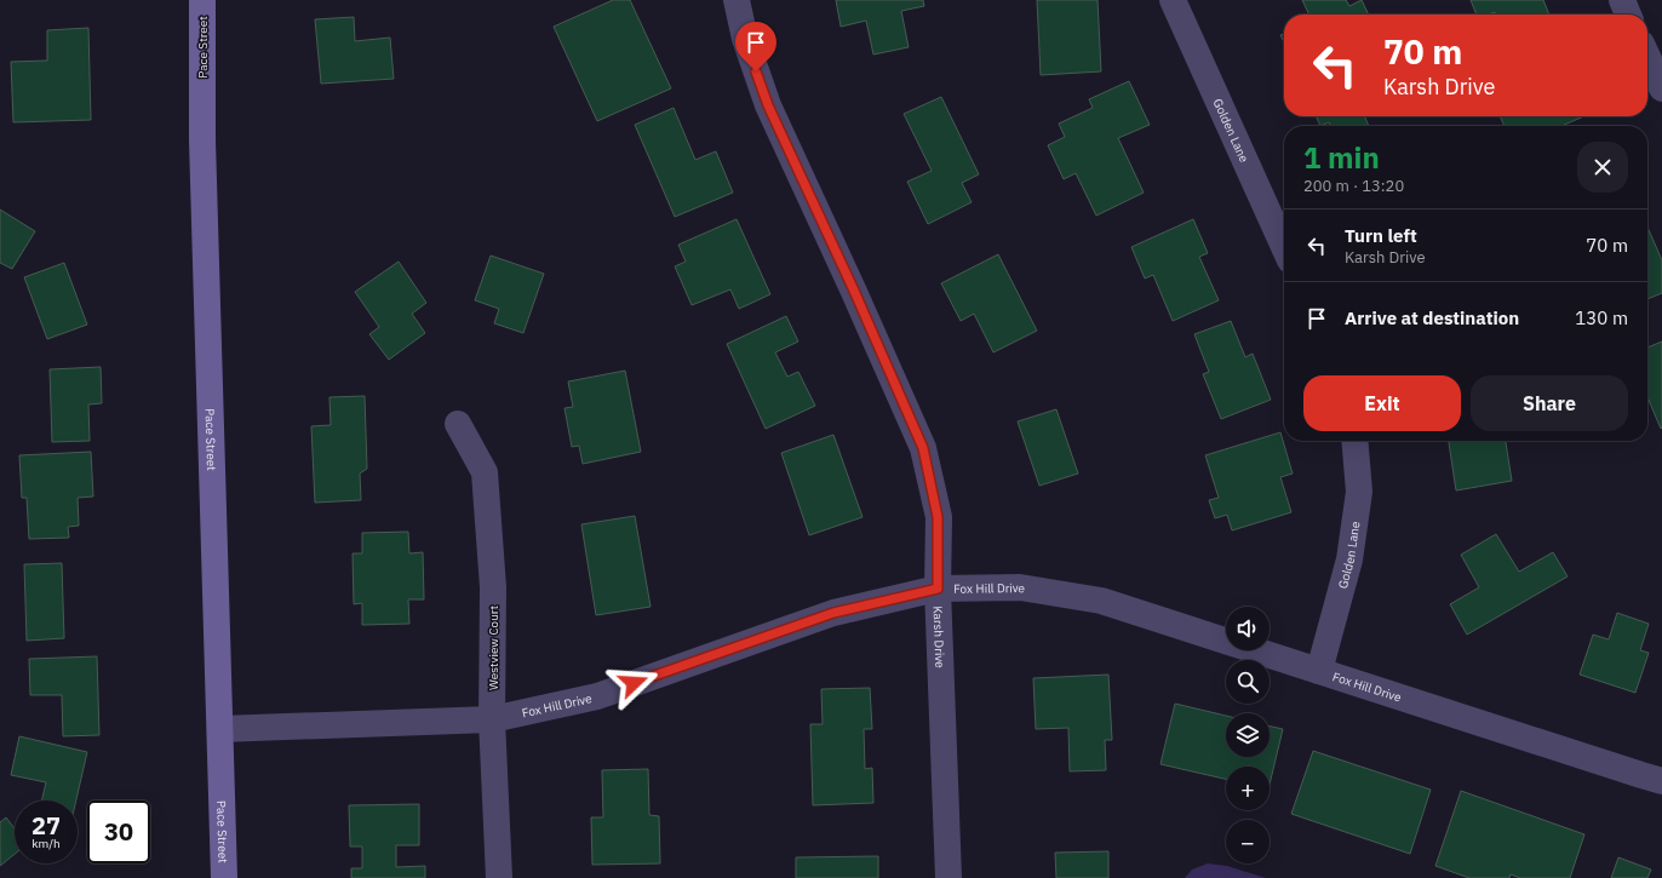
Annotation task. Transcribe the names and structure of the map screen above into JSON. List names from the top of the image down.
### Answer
{
  "streets": {
    "main road": ["Pace Street"],
    "street": [
      "Golden Lane",
      "Fox Hill Drive",
      "Karsh Drive",
      "Westview Court"
    ]
  },
  "crossings": [
    ["Pace Street", "Fox Hill Drive"],
    ["Golden Lane", "Fox Hill Drive"],
    ["Fox Hill Drive", "Karsh Drive"],
    ["Fox Hill Drive", "Westview Court"]
  ],
  "page": {
    "turn": ["70 m", "Karsh Drive"],
    "heading": ["1 min", "200 m · 13:20"],
    "list": [
      {
        "name": "Turn left",
        "note": "Karsh Drive",
        "value": "70 m"
      },
      {
        "name": "Arrive at destination",
        "value": "130 m"
      }
    ],
    "buttons": ["Exit", "Share"],
    "map_buttons": ["+", "−"],
    "speed": "27 km/h",
    "limit": "30"
  }
}
